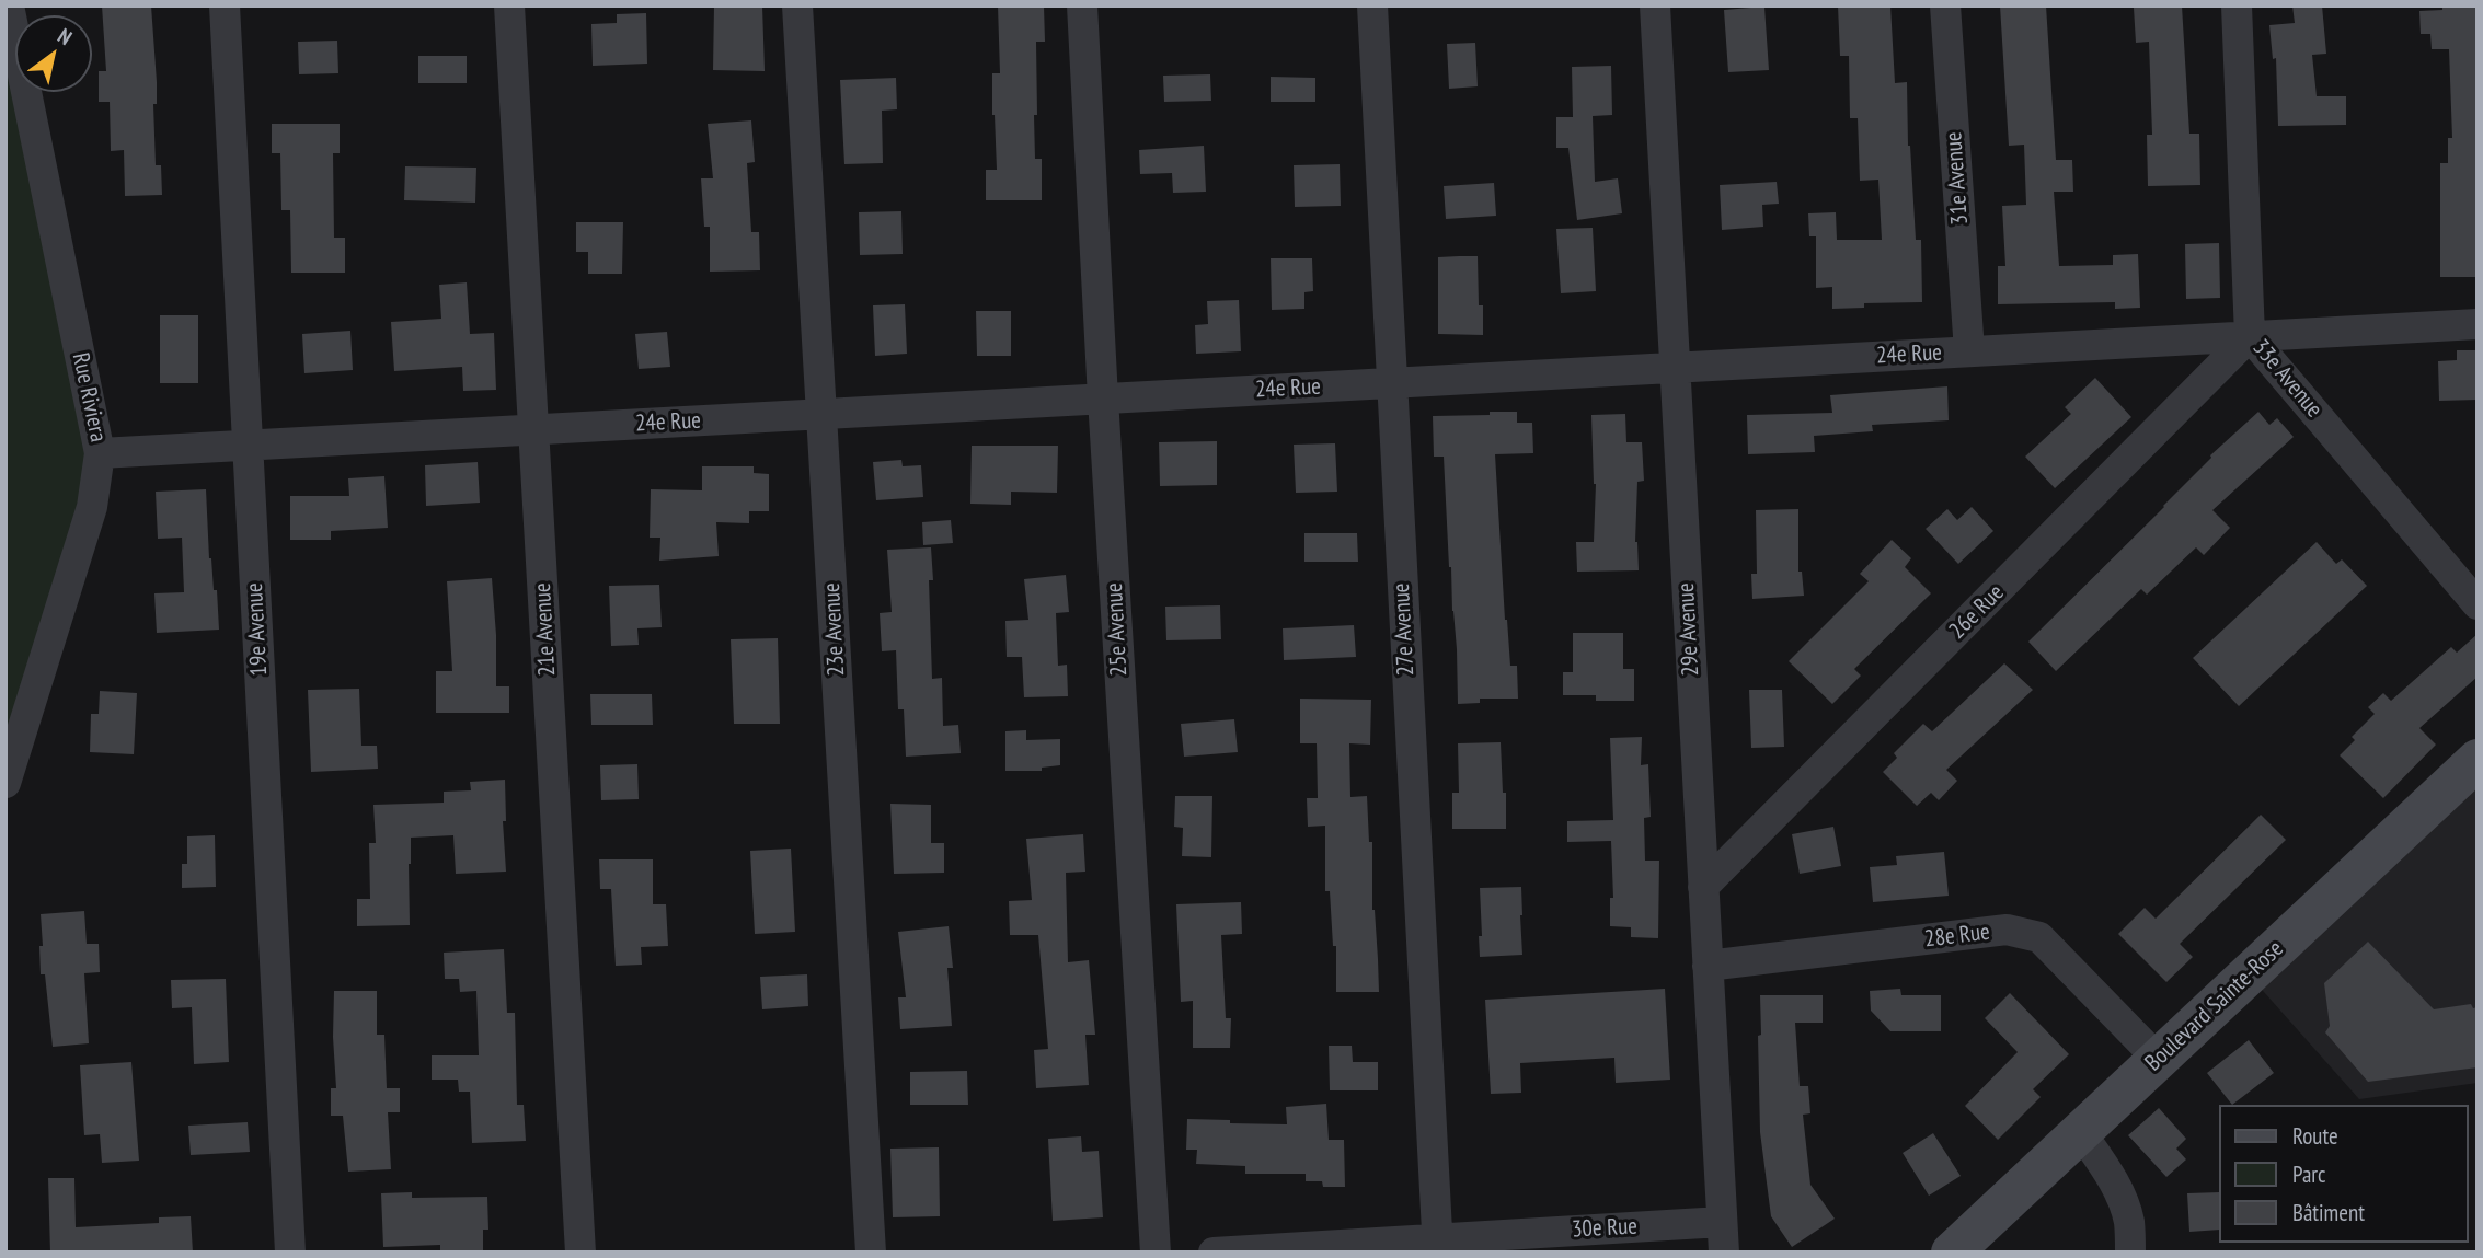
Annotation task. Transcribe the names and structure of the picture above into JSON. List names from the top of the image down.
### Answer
{
  "streets": {
    "street": [
      "31e Avenue",
      "24e Rue",
      "33e Avenue",
      "Rue Riviera",
      "26e Rue",
      "19e Avenue",
      "21e Avenue",
      "23e Avenue",
      "25e Avenue",
      "27e Avenue",
      "29e Avenue",
      "28e Rue",
      "Boulevard Sainte-Rose",
      "30e Rue"
    ]
  },
  "crossings": [
    ["31e Avenue", "24e Rue"],
    ["24e Rue", "33e Avenue"],
    ["24e Rue", "Rue Riviera"],
    ["24e Rue", "26e Rue"],
    ["24e Rue", "19e Avenue"],
    ["24e Rue", "21e Avenue"],
    ["24e Rue", "23e Avenue"],
    ["24e Rue", "25e Avenue"],
    ["24e Rue", "27e Avenue"],
    ["24e Rue", "29e Avenue"],
    ["33e Avenue", "26e Rue"],
    ["26e Rue", "29e Avenue"],
    ["27e Avenue", "30e Rue"],
    ["29e Avenue", "28e Rue"],
    ["29e Avenue", "30e Rue"],
    ["28e Rue", "Boulevard Sainte-Rose"]
  ],
  "legend": ["Route", "Parc", "Bâtiment"],
  "north": "top right"
}
